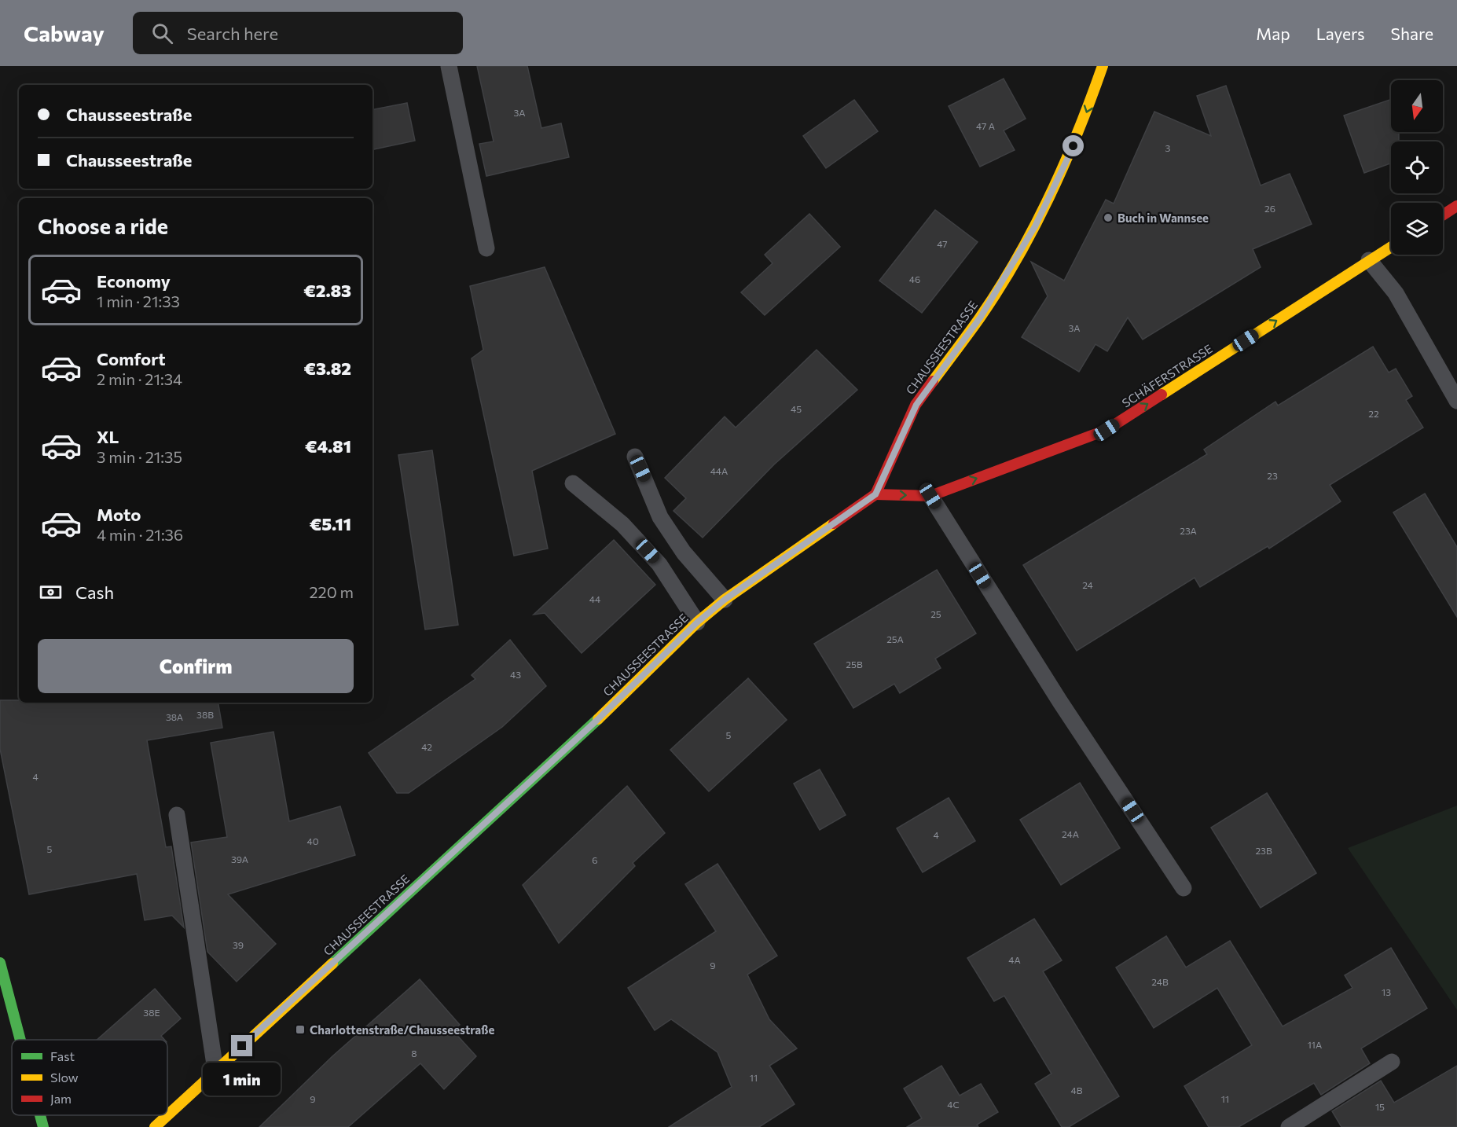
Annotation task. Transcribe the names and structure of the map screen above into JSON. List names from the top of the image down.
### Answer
{
  "streets": {
    "street": ["CHAUSSEESTRASSE", "SCHÄFERSTRASSE"]
  },
  "crossings": [
    ["CHAUSSEESTRASSE", "SCHÄFERSTRASSE"]
  ],
  "one_way": ["SCHÄFERSTRASSE"],
  "places": {
    "other": ["Buch in Wannsee"],
    "transit": ["Charlottenstraße/Chausseestraße"]
  },
  "house_numbers": [
    "3A",
    "47 A",
    "3",
    "26",
    "47",
    "46",
    "3A",
    "45",
    "22",
    "44A",
    "23",
    "23A",
    "24",
    "44",
    "25",
    "25A",
    "25B",
    "43",
    "38B",
    "38A",
    "5",
    "42",
    "4",
    "24A",
    "4",
    "40",
    "5",
    "23B",
    "39A",
    "6",
    "39",
    "4A",
    "9",
    "24B",
    "13",
    "38E",
    "11A",
    "8",
    "11",
    "4B",
    "9",
    "11",
    "4C",
    "15"
  ],
  "legend": ["Fast", "Slow", "Jam"],
  "north": "bottom",
  "page": {
    "header": "Cabway",
    "search": "Search here",
    "nav": ["Map", "Layers", "Share"],
    "banner": ["Chausseestraße", "Chausseestraße"],
    "heading": "Choose a ride",
    "list": [
      {
        "name": "Economy",
        "note": "1 min · 21:33",
        "value": "€2.83"
      },
      {
        "name": "Comfort",
        "note": "2 min · 21:34",
        "value": "€3.82"
      },
      {
        "name": "XL",
        "note": "3 min · 21:35",
        "value": "€4.81"
      },
      {
        "name": "Moto",
        "note": "4 min · 21:36",
        "value": "€5.11"
      }
    ],
    "pay": ["Cash", "220 m"],
    "buttons": "Confirm",
    "bubble": "1 min"
  }
}
